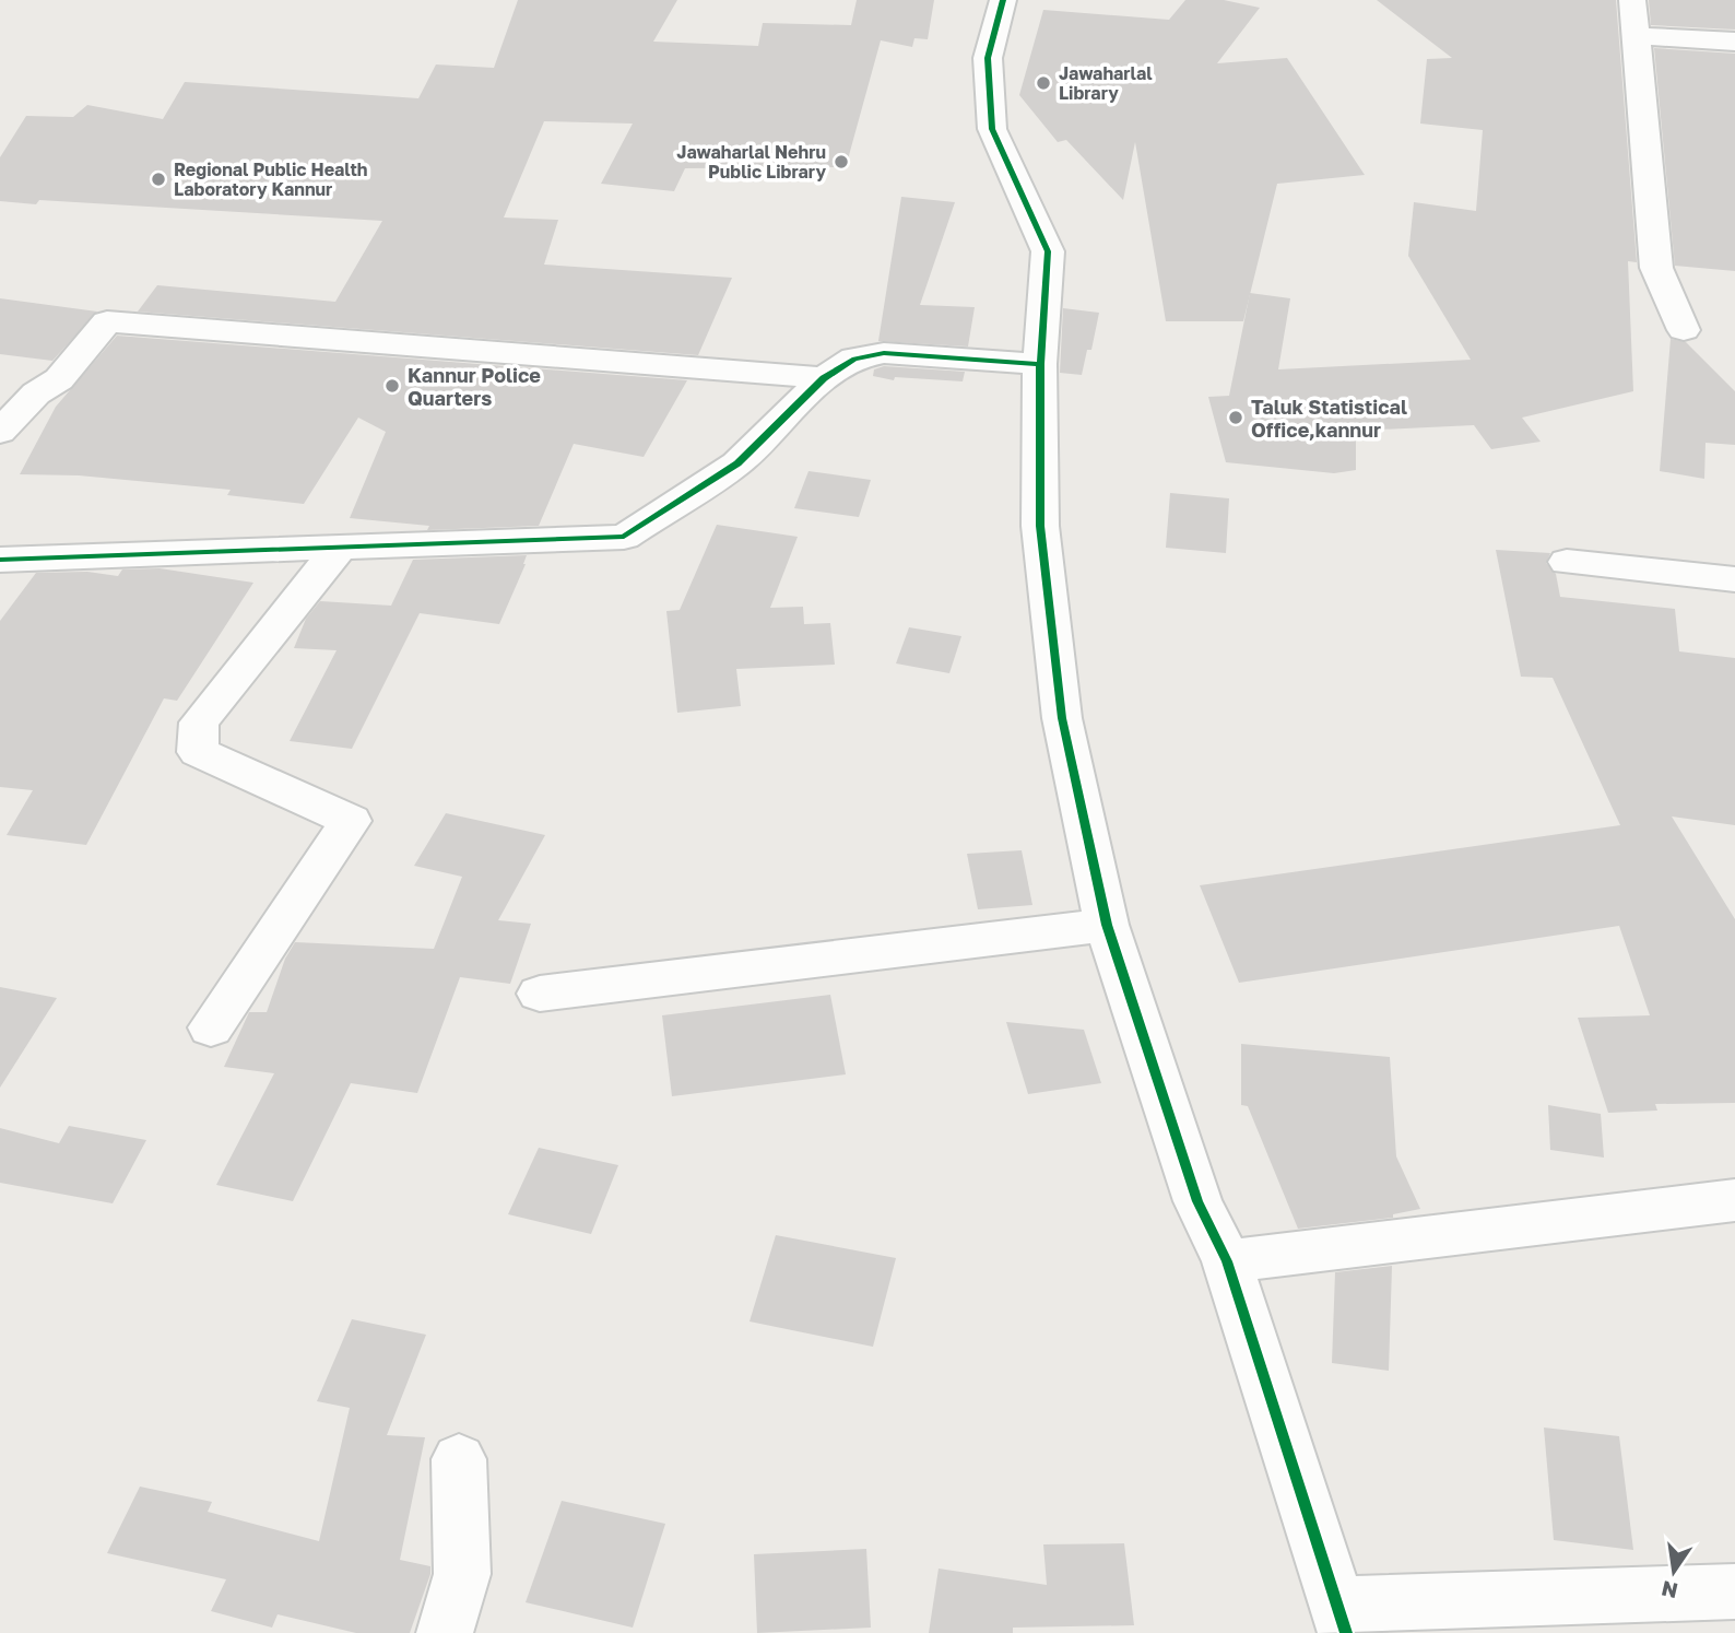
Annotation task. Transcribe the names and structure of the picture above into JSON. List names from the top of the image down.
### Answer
{
  "places": [
    "Jawaharlal Library",
    "Jawaharlal Nehru Public Library",
    "Regional Public Health Laboratory Kannur",
    "Kannur Police Quarters",
    "Taluk Statistical Office,kannur"
  ],
  "north": "bottom"
}
